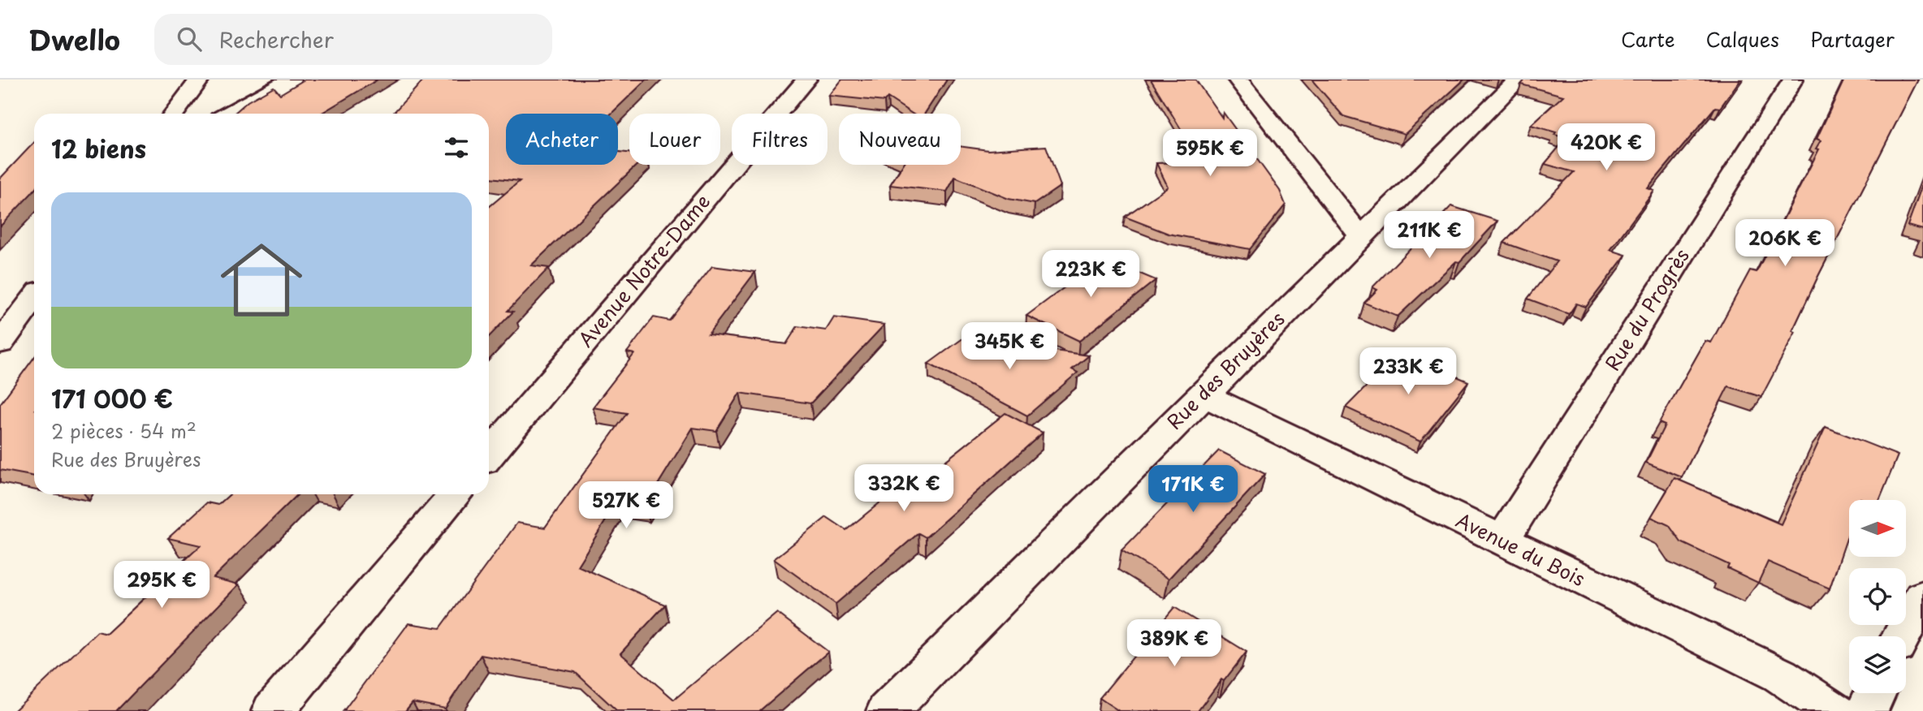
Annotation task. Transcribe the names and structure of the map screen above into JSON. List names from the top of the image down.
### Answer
{
  "streets": {
    "street": [
      "Avenue Notre-Dame",
      "Rue du Progrès",
      "Rue des Bruyères",
      "Avenue du Bois"
    ]
  },
  "crossings": [
    ["Rue du Progrès", "Avenue du Bois"],
    ["Rue des Bruyères", "Avenue du Bois"]
  ],
  "north": "right",
  "page": {
    "header": "Dwello",
    "search": "Rechercher",
    "nav": ["Carte", "Calques", "Partager"],
    "chip": [
      "Acheter",
      "Louer",
      "Filtres",
      "Nouveau"
    ],
    "heading": "12 biens",
    "price": [
      "420K €",
      "595K €",
      "211K €",
      "206K €",
      "223K €",
      "345K €",
      "233K €",
      "332K €",
      "171K €",
      "527K €",
      "295K €",
      "389K €"
    ],
    "list": [
      {
        "name": "171 000 €",
        "note": "2 pièces · 54 m² · Rue des Bruyères"
      }
    ]
  }
}
